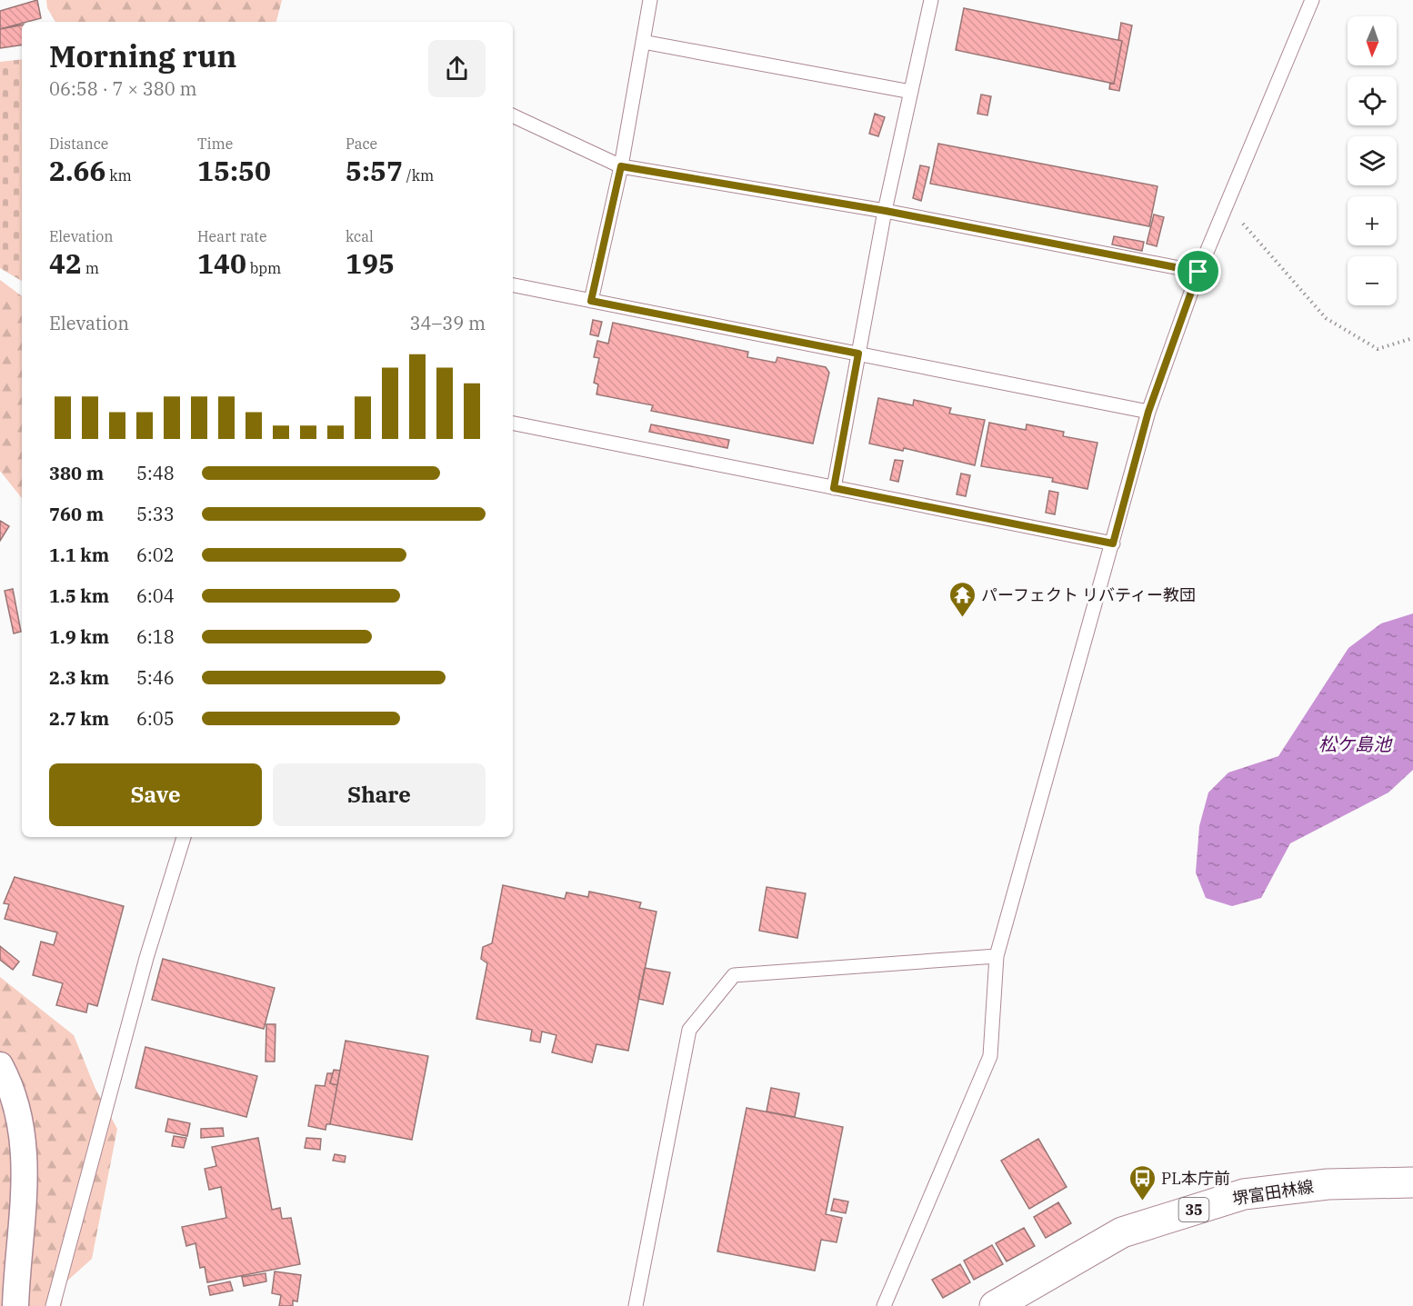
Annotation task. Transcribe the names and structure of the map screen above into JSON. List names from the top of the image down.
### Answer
{
  "streets": {
    "main road": ["堺富田林線", "35"]
  },
  "water": ["松ケ島池"],
  "places": {
    "temple": ["パーフェクト リバティー教団"],
    "bus stop": ["PL本庁前"]
  },
  "north": "bottom",
  "page": {
    "map_buttons": ["+", "−"],
    "heading": ["Morning run", "06:58 · 7 × 380 m"],
    "stats": [
      ["Distance", "2.66 km"],
      ["Time", "15:50"],
      ["Pace", "5:57 /km"],
      ["Elevation", "42 m"],
      ["Heart rate", "140 bpm"],
      ["kcal", "195"]
    ],
    "chart": ["Elevation", "34–39 m"],
    "list": [
      {
        "name": "380 m",
        "note": "5:48"
      },
      {
        "name": "760 m",
        "note": "5:33"
      },
      {
        "name": "1.1 km",
        "note": "6:02"
      },
      {
        "name": "1.5 km",
        "note": "6:04"
      },
      {
        "name": "1.9 km",
        "note": "6:18"
      },
      {
        "name": "2.3 km",
        "note": "5:46"
      },
      {
        "name": "2.7 km",
        "note": "6:05"
      }
    ],
    "buttons": ["Save", "Share"]
  }
}
